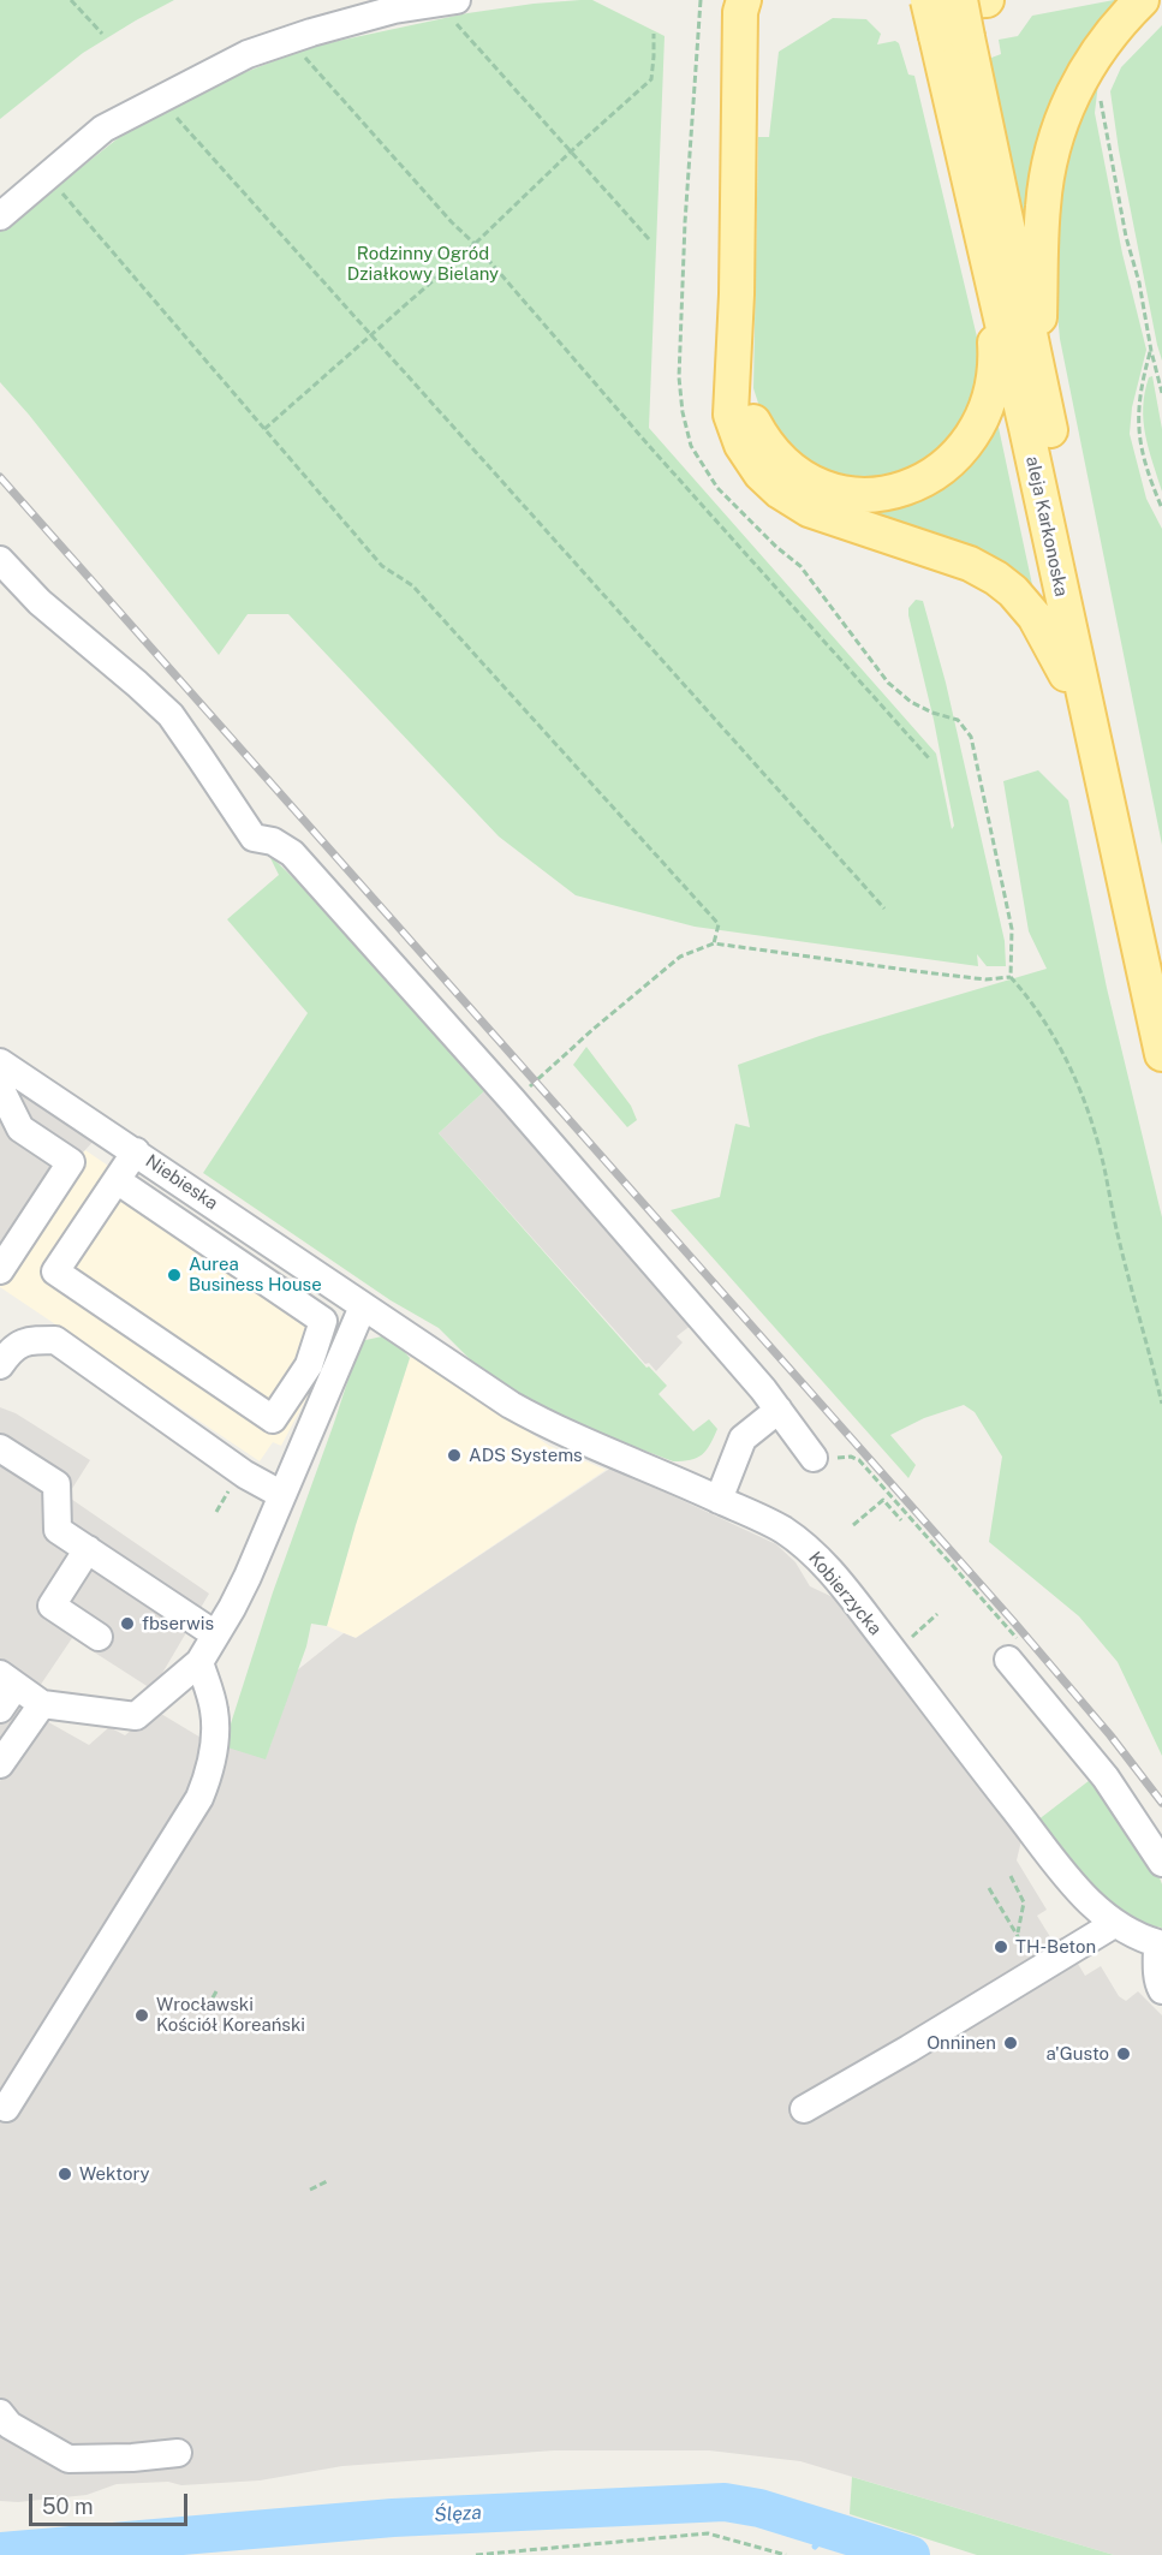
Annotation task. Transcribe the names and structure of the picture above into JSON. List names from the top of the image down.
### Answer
{
  "streets": {
    "main road": ["aleja Karkonoska"],
    "street": ["Niebieska", "Kobierzycka"]
  },
  "crossings": [
    ["Niebieska", "Kobierzycka"]
  ],
  "water": ["Ślęza"],
  "parks": ["Rodzinny Ogród Działkowy Bielany"],
  "places": [
    "Aurea Business House",
    "ADS Systems",
    "fbserwis",
    "TH-Beton",
    "Wrocławski Kościół Koreański",
    "Onninen",
    "a'Gusto",
    "Wektory"
  ],
  "scale_bar": "50 m"
}
